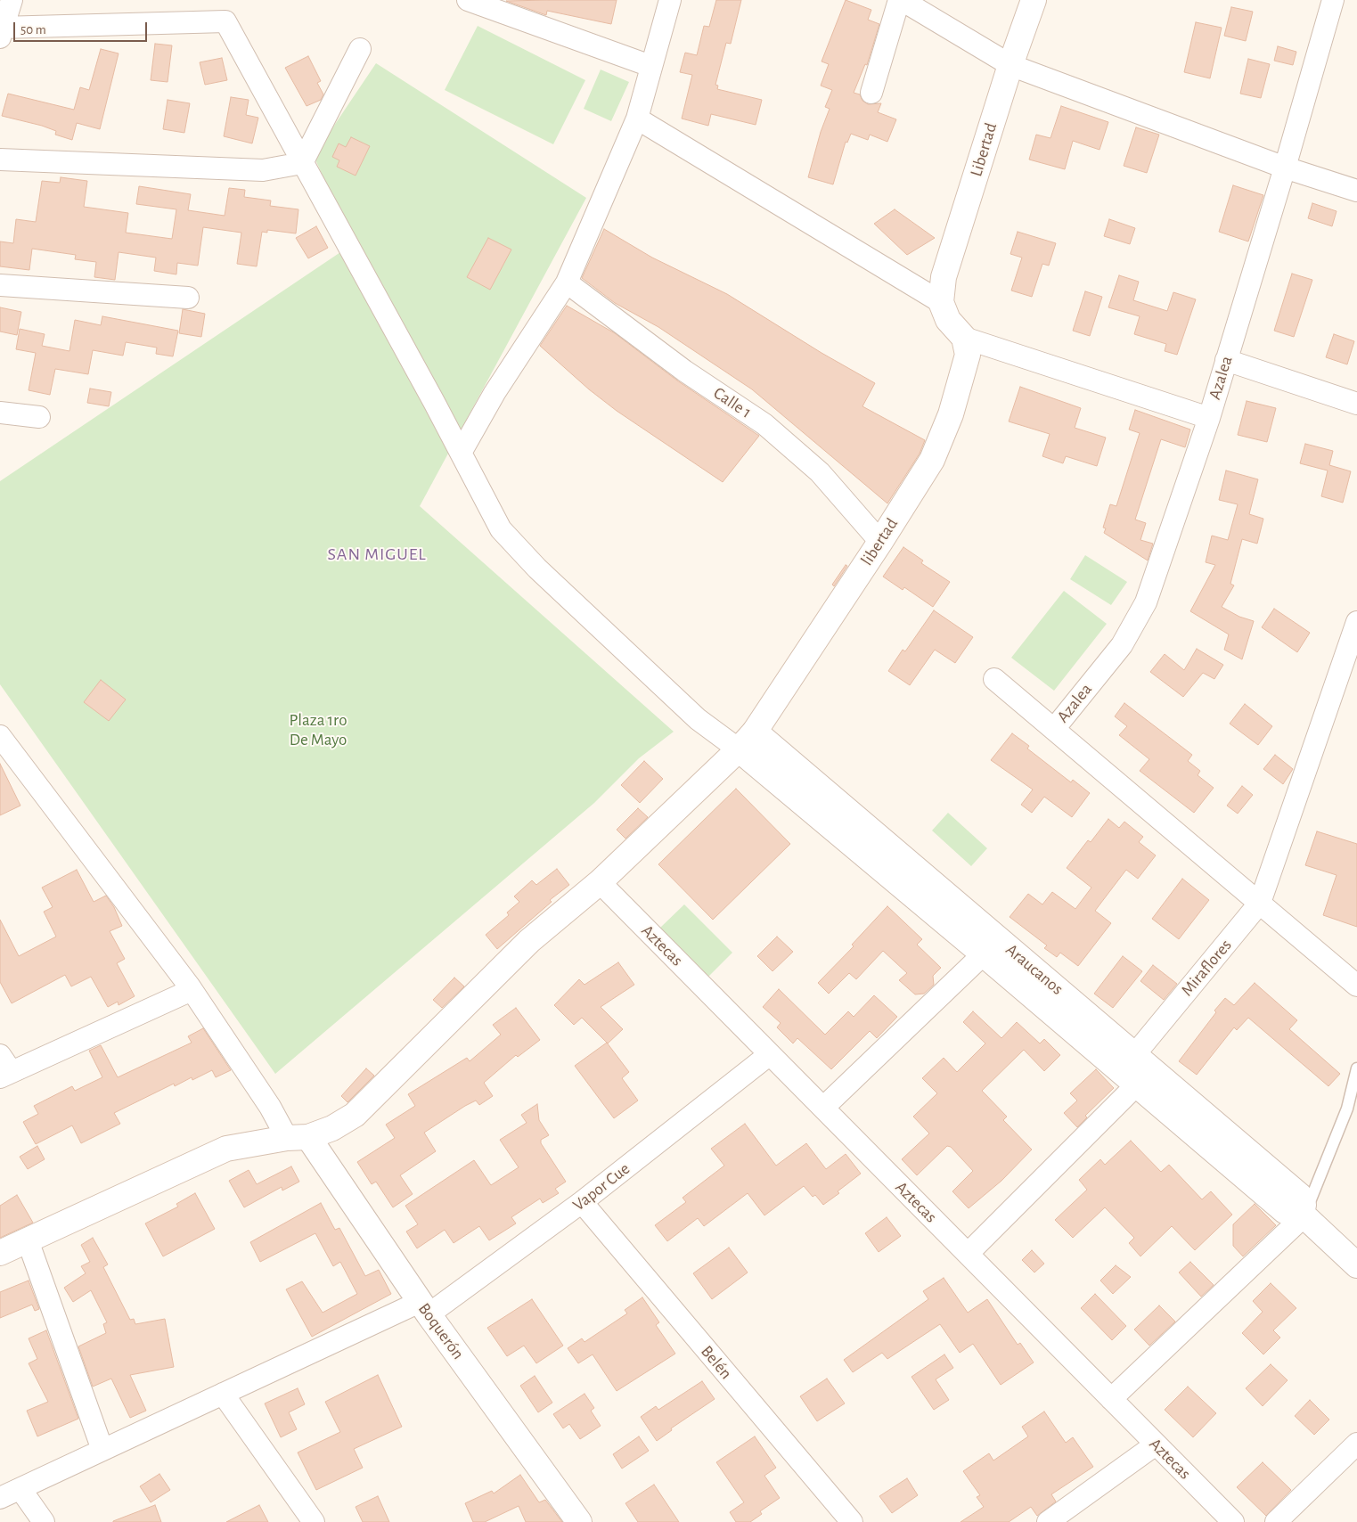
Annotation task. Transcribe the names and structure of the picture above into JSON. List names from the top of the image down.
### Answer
{
  "streets": {
    "street": [
      "Libertad",
      "Azalea",
      "Calle 1",
      "libertad",
      "Aztecas",
      "Miraflores",
      "Araucanos",
      "Vapor Cue",
      "Boquerón",
      "Belén"
    ]
  },
  "crossings": [
    ["Calle 1", "libertad"],
    ["libertad", "Aztecas"],
    ["libertad", "Araucanos"],
    ["libertad", "Boquerón"],
    ["Aztecas", "Vapor Cue"],
    ["Miraflores", "Araucanos"],
    ["Vapor Cue", "Boquerón"],
    ["Vapor Cue", "Belén"]
  ],
  "districts": ["SAN MIGUEL"],
  "parks": ["Plaza 1ro De Mayo"],
  "scale_bar": "50 m"
}
